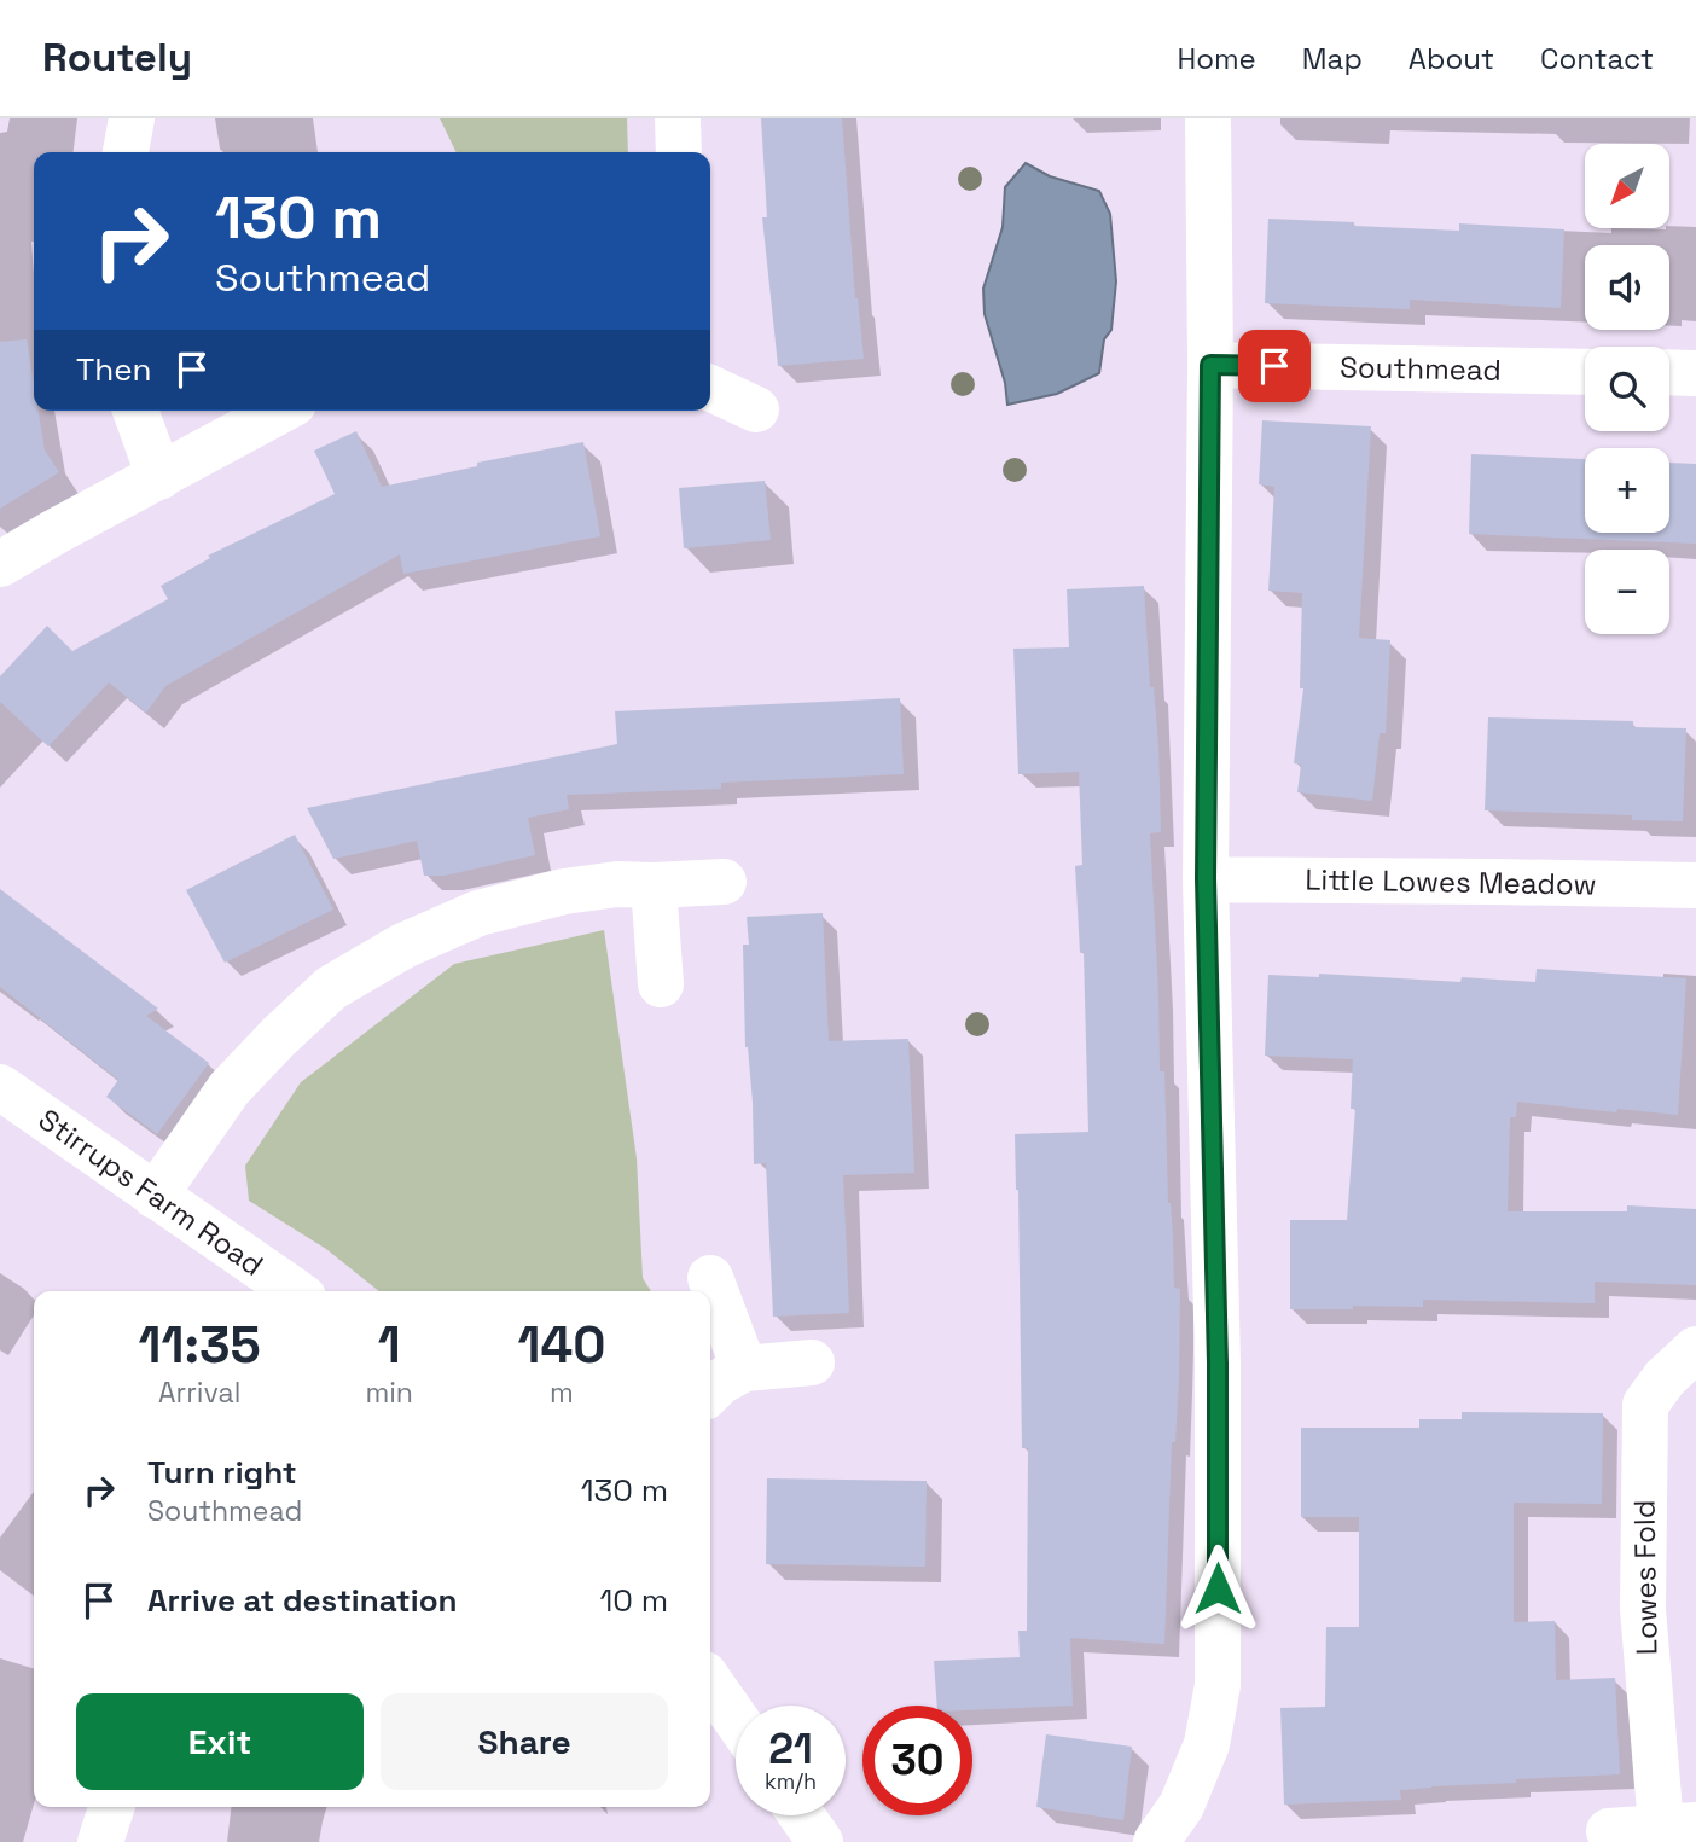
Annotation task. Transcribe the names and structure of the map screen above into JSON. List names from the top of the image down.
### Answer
{
  "streets": {
    "street": [
      "Southmead",
      "Little Lowes Meadow",
      "Stirrups Farm Road",
      "Lowes Fold"
    ]
  },
  "north": "bottom left",
  "page": {
    "header": "Routely",
    "nav": [
      "Home",
      "Map",
      "About",
      "Contact"
    ],
    "map_buttons": ["+", "−"],
    "turn": ["130 m", "Southmead"],
    "then": "Then",
    "eta": [
      "11:35",
      "Arrival",
      "1",
      "min",
      "140",
      "m"
    ],
    "list": [
      {
        "name": "Turn right",
        "note": "Southmead",
        "value": "130 m"
      },
      {
        "name": "Arrive at destination",
        "value": "10 m"
      }
    ],
    "buttons": ["Exit", "Share"],
    "speed": "21 km/h",
    "limit": "30"
  }
}
